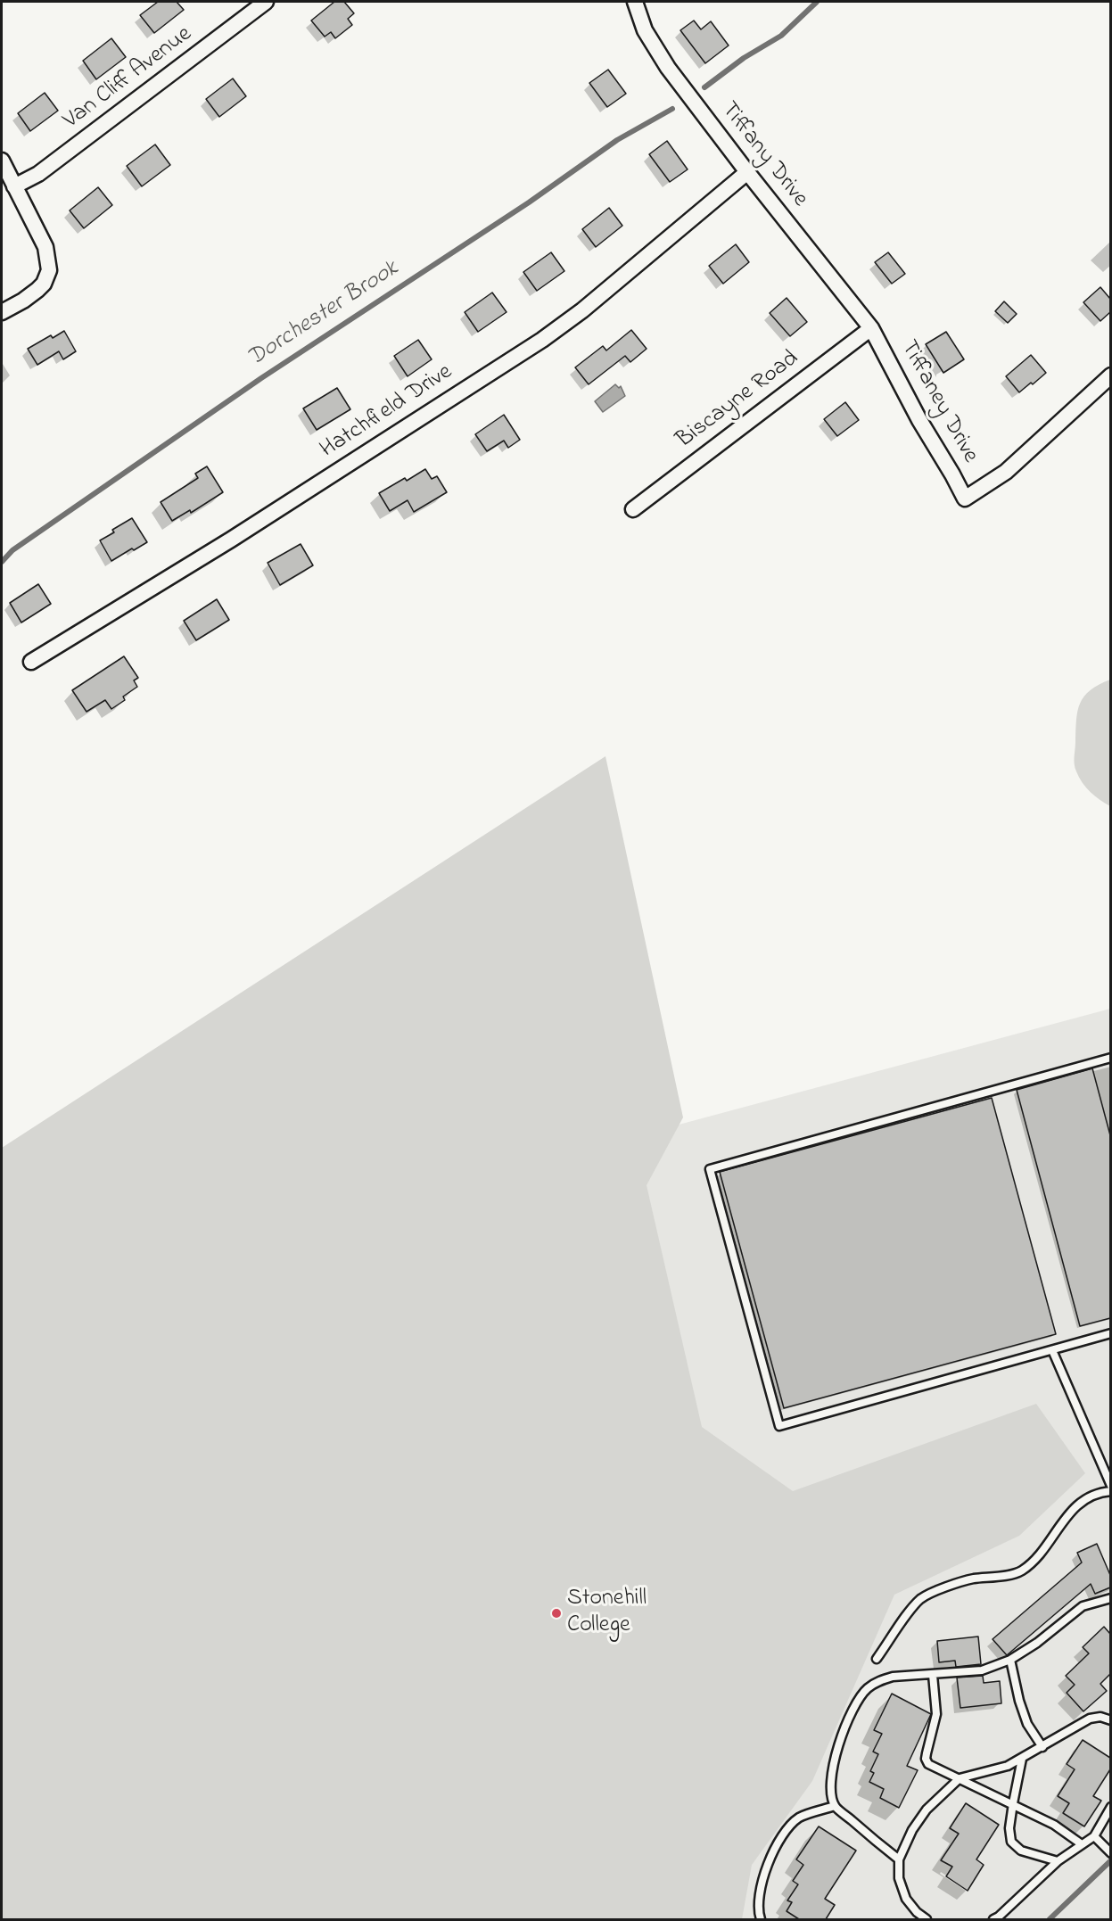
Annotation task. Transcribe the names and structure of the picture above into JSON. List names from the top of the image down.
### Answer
{
  "streets": {
    "street": [
      "Van Cliff Avenue",
      "Tiffany Drive",
      "Biscayne Road",
      "Tiffaney Drive",
      "Hatchfield Drive"
    ]
  },
  "crossings": [
    ["Tiffany Drive", "Biscayne Road"],
    ["Tiffany Drive", "Tiffaney Drive"],
    ["Tiffany Drive", "Hatchfield Drive"],
    ["Biscayne Road", "Tiffaney Drive"]
  ],
  "water": ["Dorchester Brook"],
  "places": ["Stonehill College"]
}
